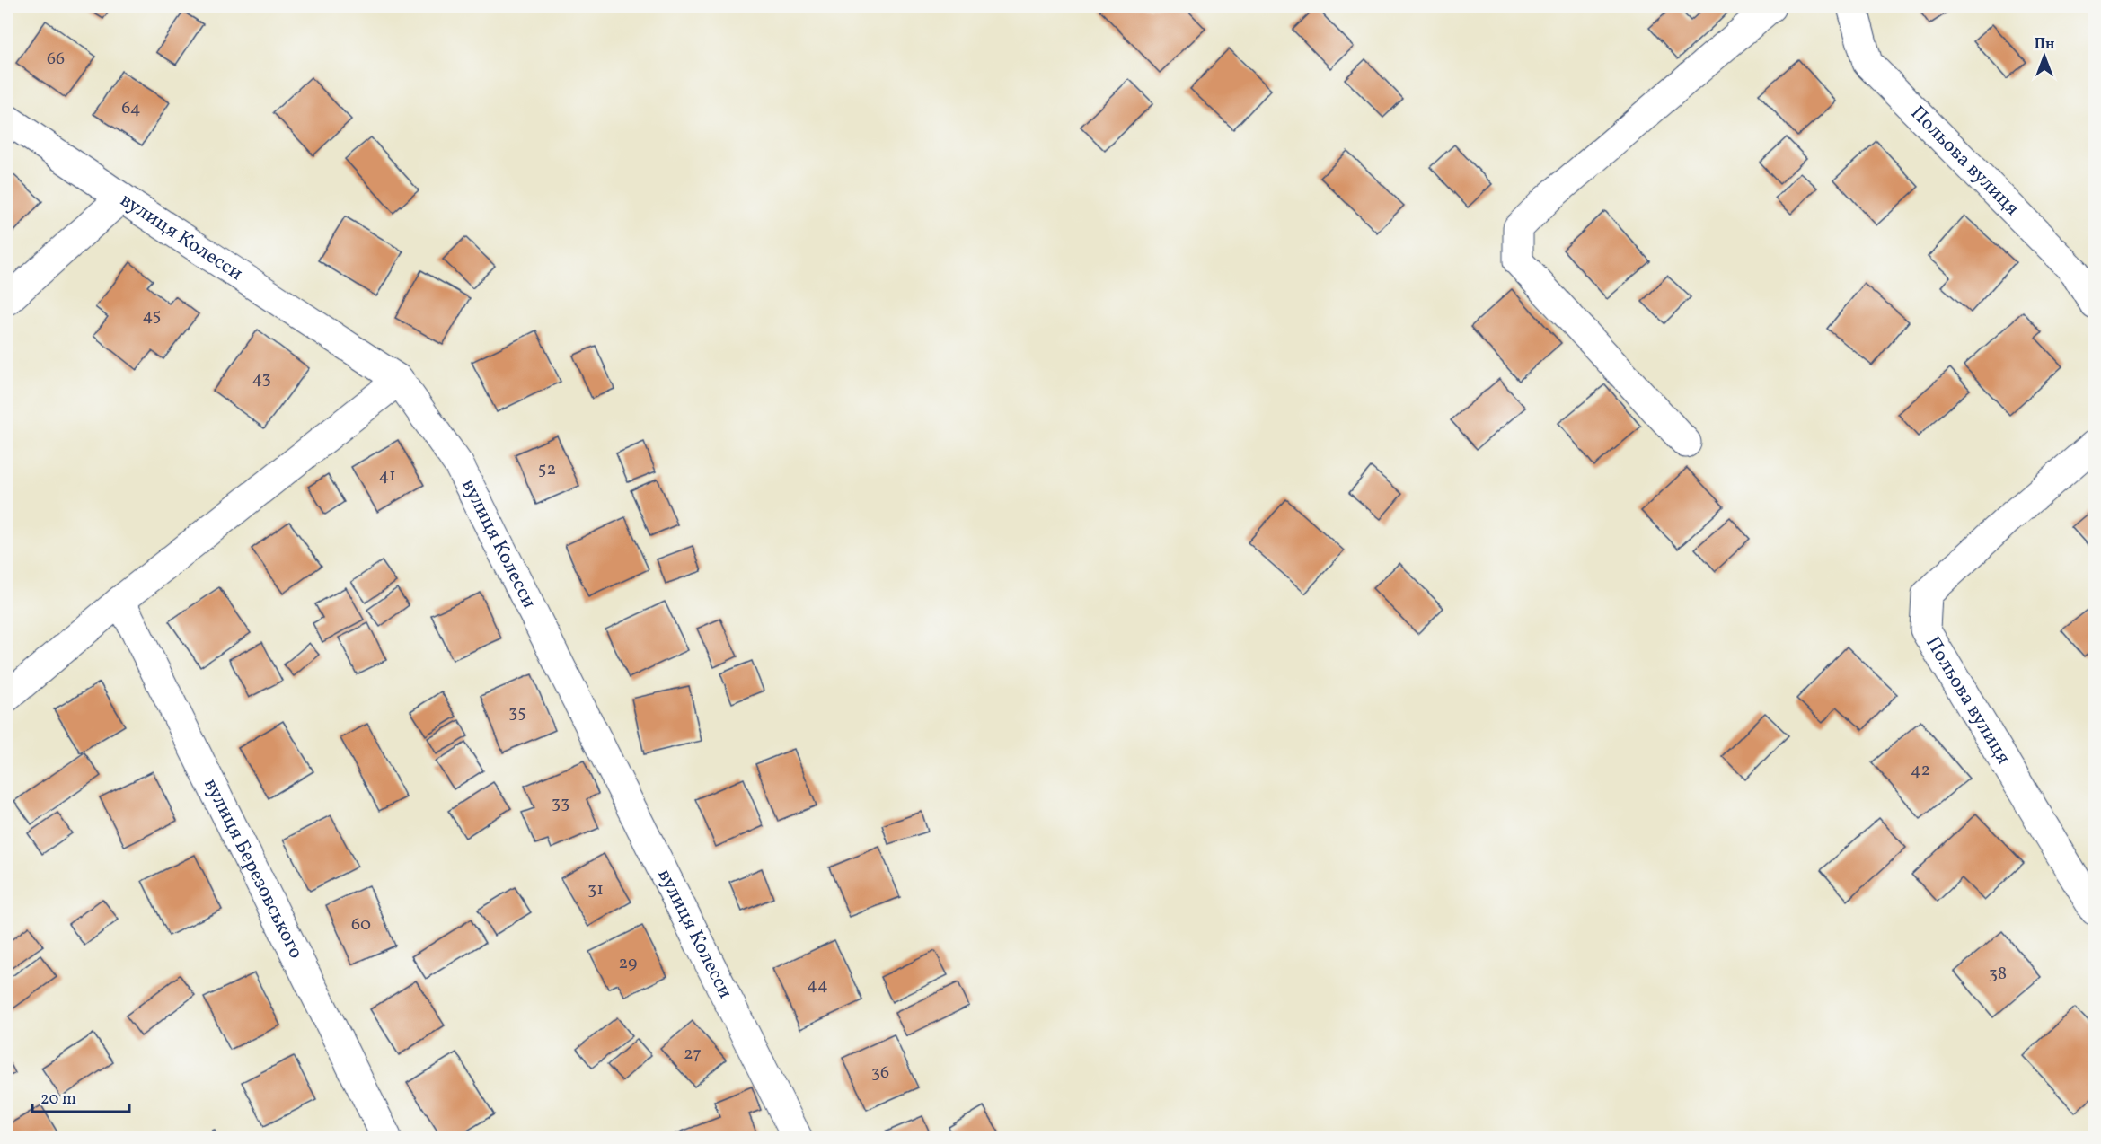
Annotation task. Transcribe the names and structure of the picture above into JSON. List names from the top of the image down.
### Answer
{
  "streets": {
    "street": ["Польова вулиця", "вулиця Колесси", "вулиця Березовського"]
  },
  "house_numbers": [
    "66",
    "64",
    "45",
    "43",
    "52",
    "41",
    "35",
    "42",
    "33",
    "31",
    "60",
    "29",
    "38",
    "44",
    "27",
    "36"
  ],
  "scale_bar": "20 m",
  "north": "top"
}
